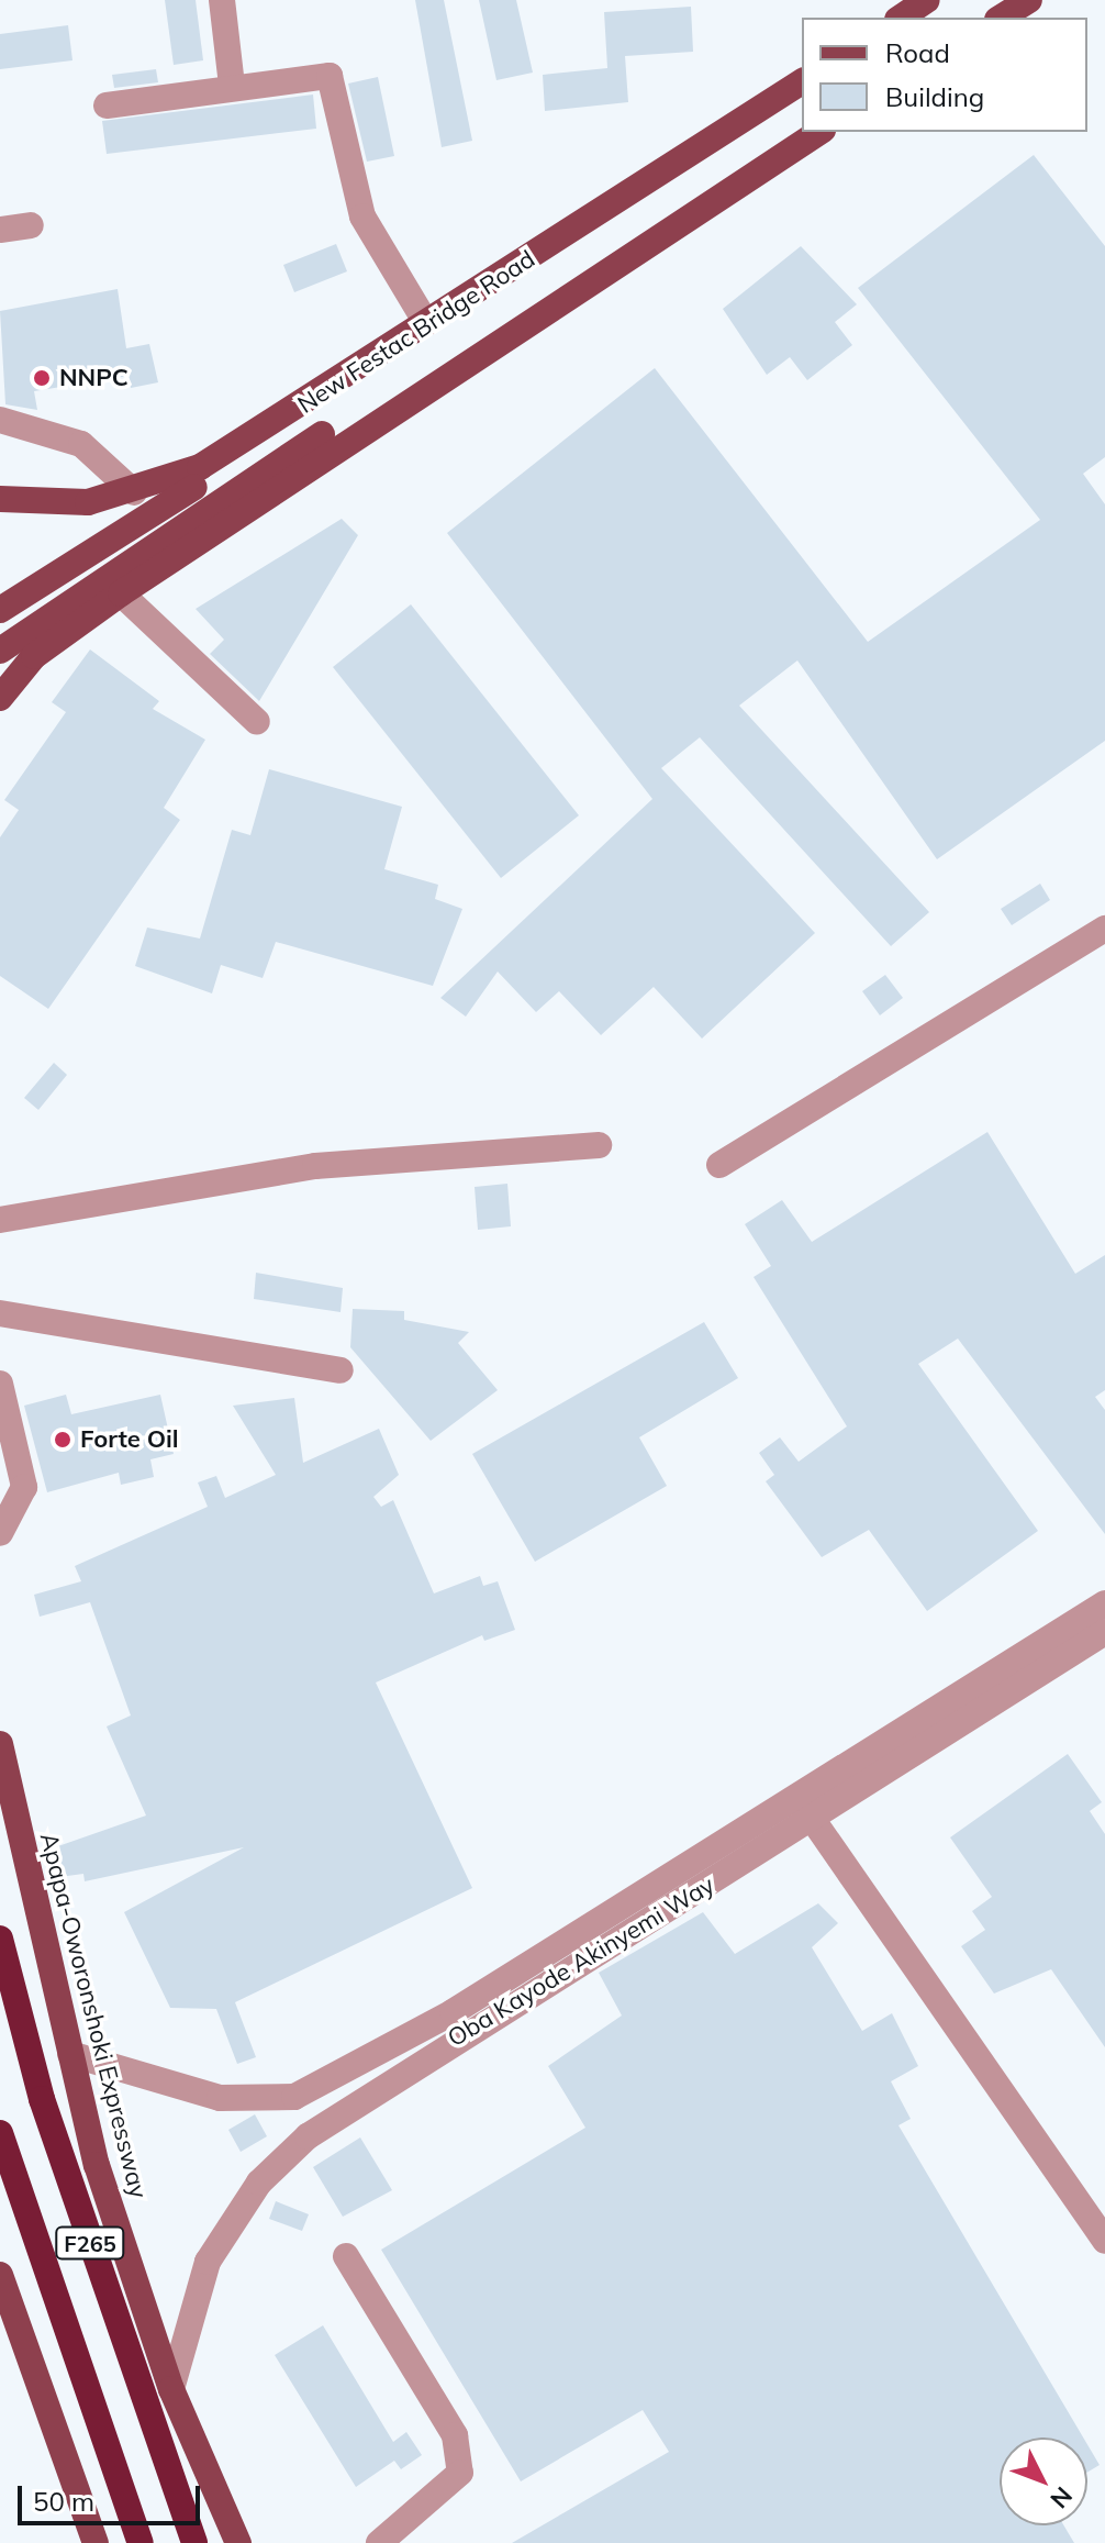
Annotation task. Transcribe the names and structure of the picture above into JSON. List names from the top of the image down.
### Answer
{
  "streets": {
    "highway": ["F265"],
    "main road": ["New Festac Bridge Road", "Apapa-Oworonshoki Expressway"],
    "street": ["Oba Kayode Akinyemi Way"]
  },
  "crossings": [
    ["Oba Kayode Akinyemi Way", "Apapa-Oworonshoki Expressway"]
  ],
  "places": ["NNPC", "Forte Oil"],
  "legend": ["Road", "Building"],
  "scale_bar": "50 m",
  "north": "bottom right"
}
